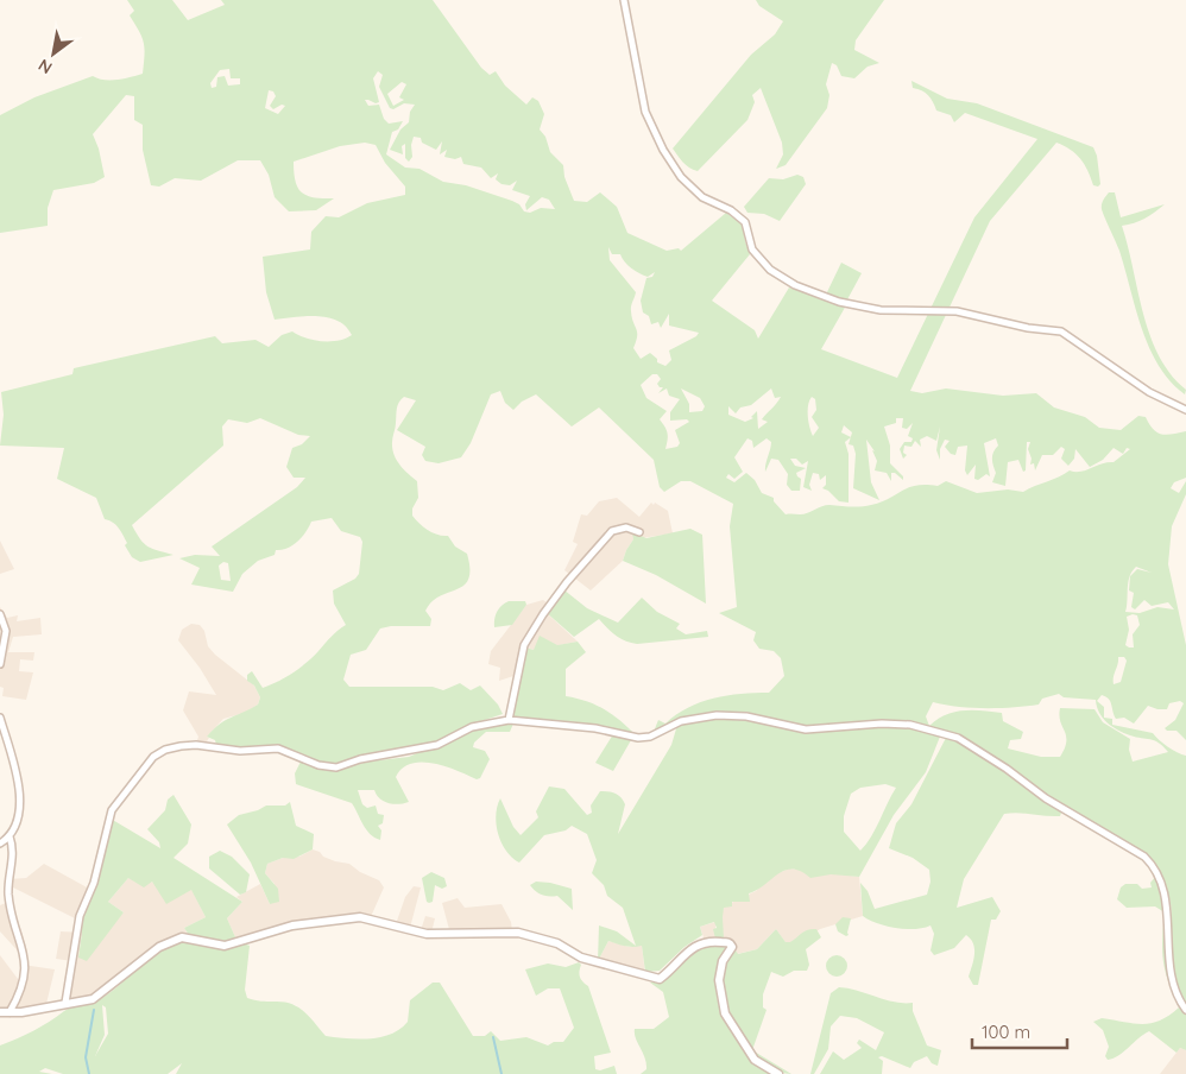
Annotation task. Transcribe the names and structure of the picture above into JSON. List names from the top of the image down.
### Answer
{
  "scale_bar": "100 m",
  "north": "bottom left"
}
